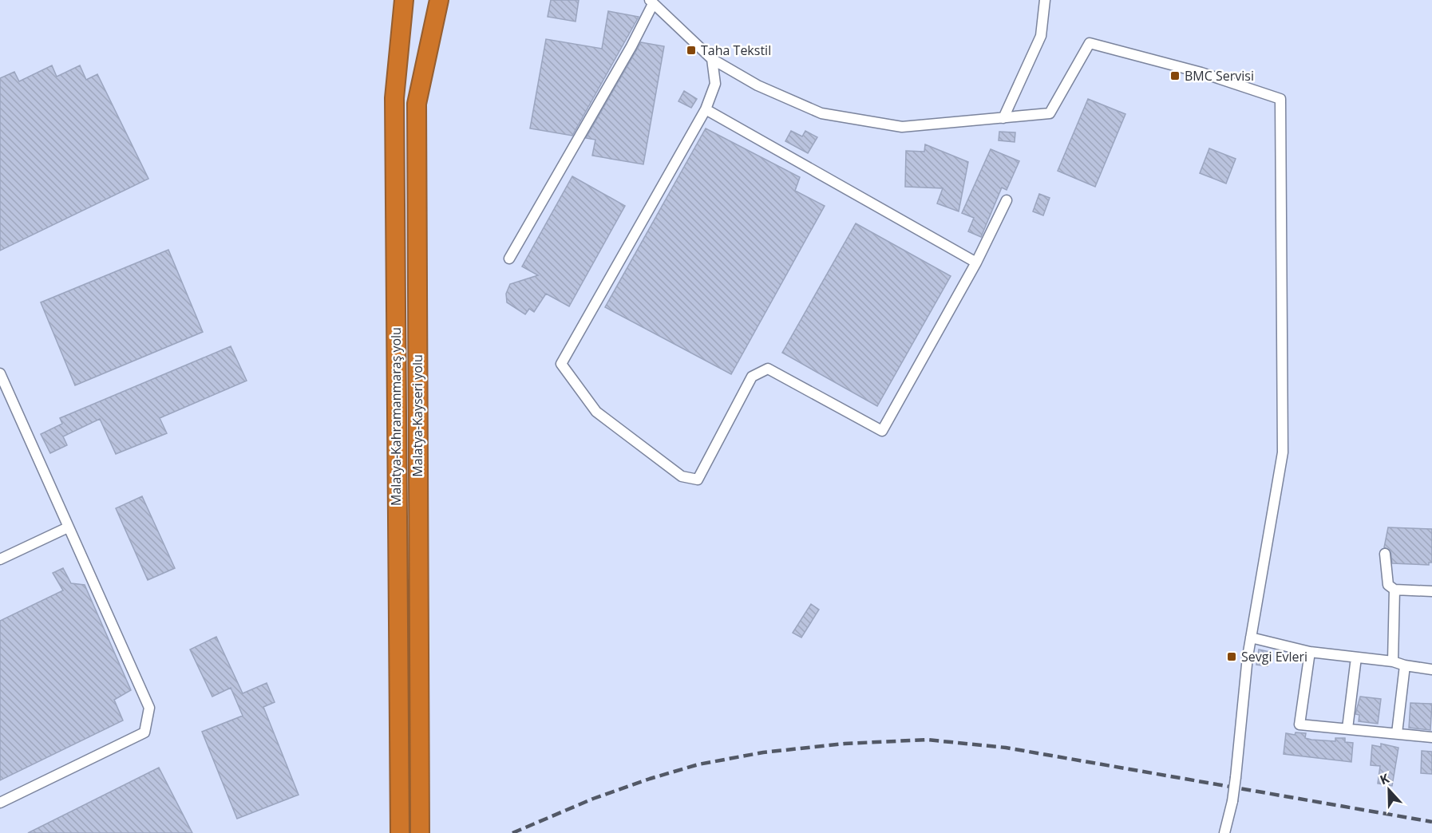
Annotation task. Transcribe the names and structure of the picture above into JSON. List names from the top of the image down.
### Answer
{
  "streets": {
    "highway": ["Malatya-Kayseri yolu", "Malatya-Kahramanmaraş yolu"]
  },
  "places": {
    "transit": ["Taha Tekstil", "BMC Servisi", "Sevgi Evleri"]
  },
  "north": "top"
}
